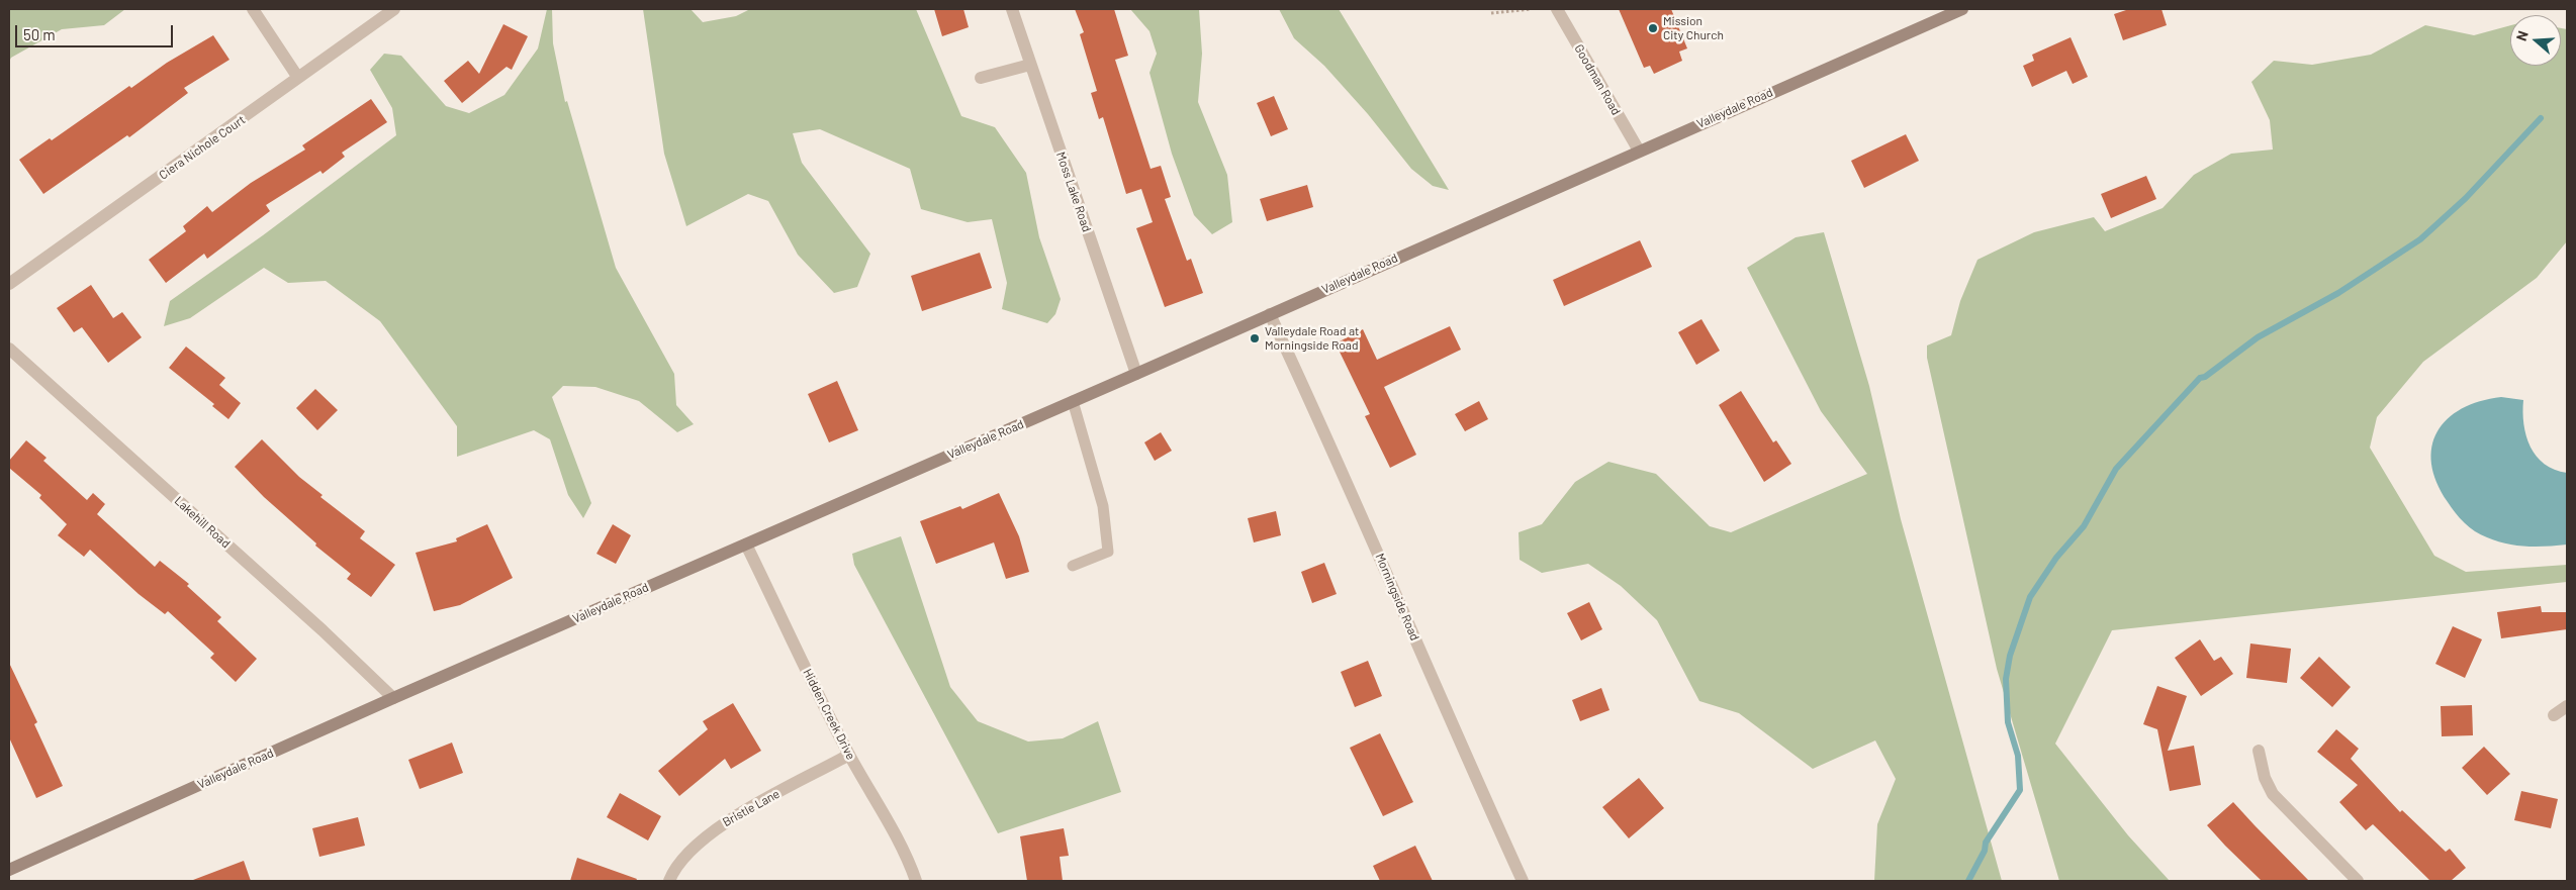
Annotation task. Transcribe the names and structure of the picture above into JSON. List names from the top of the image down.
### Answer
{
  "streets": {
    "street": [
      "Goodman Road",
      "Valleydale Road",
      "Ciera Nichole Court",
      "Moss Lake Road",
      "Lakehill Road",
      "Morningside Road",
      "Hidden Creek Drive",
      "Bristle Lane"
    ]
  },
  "crossings": [
    ["Goodman Road", "Valleydale Road"],
    ["Valleydale Road", "Moss Lake Road"],
    ["Valleydale Road", "Lakehill Road"],
    ["Valleydale Road", "Morningside Road"],
    ["Valleydale Road", "Hidden Creek Drive"],
    ["Hidden Creek Drive", "Bristle Lane"]
  ],
  "places": ["Mission City Church", "Valleydale Road at Morningside Road"],
  "scale_bar": "50 m",
  "north": "left"
}
